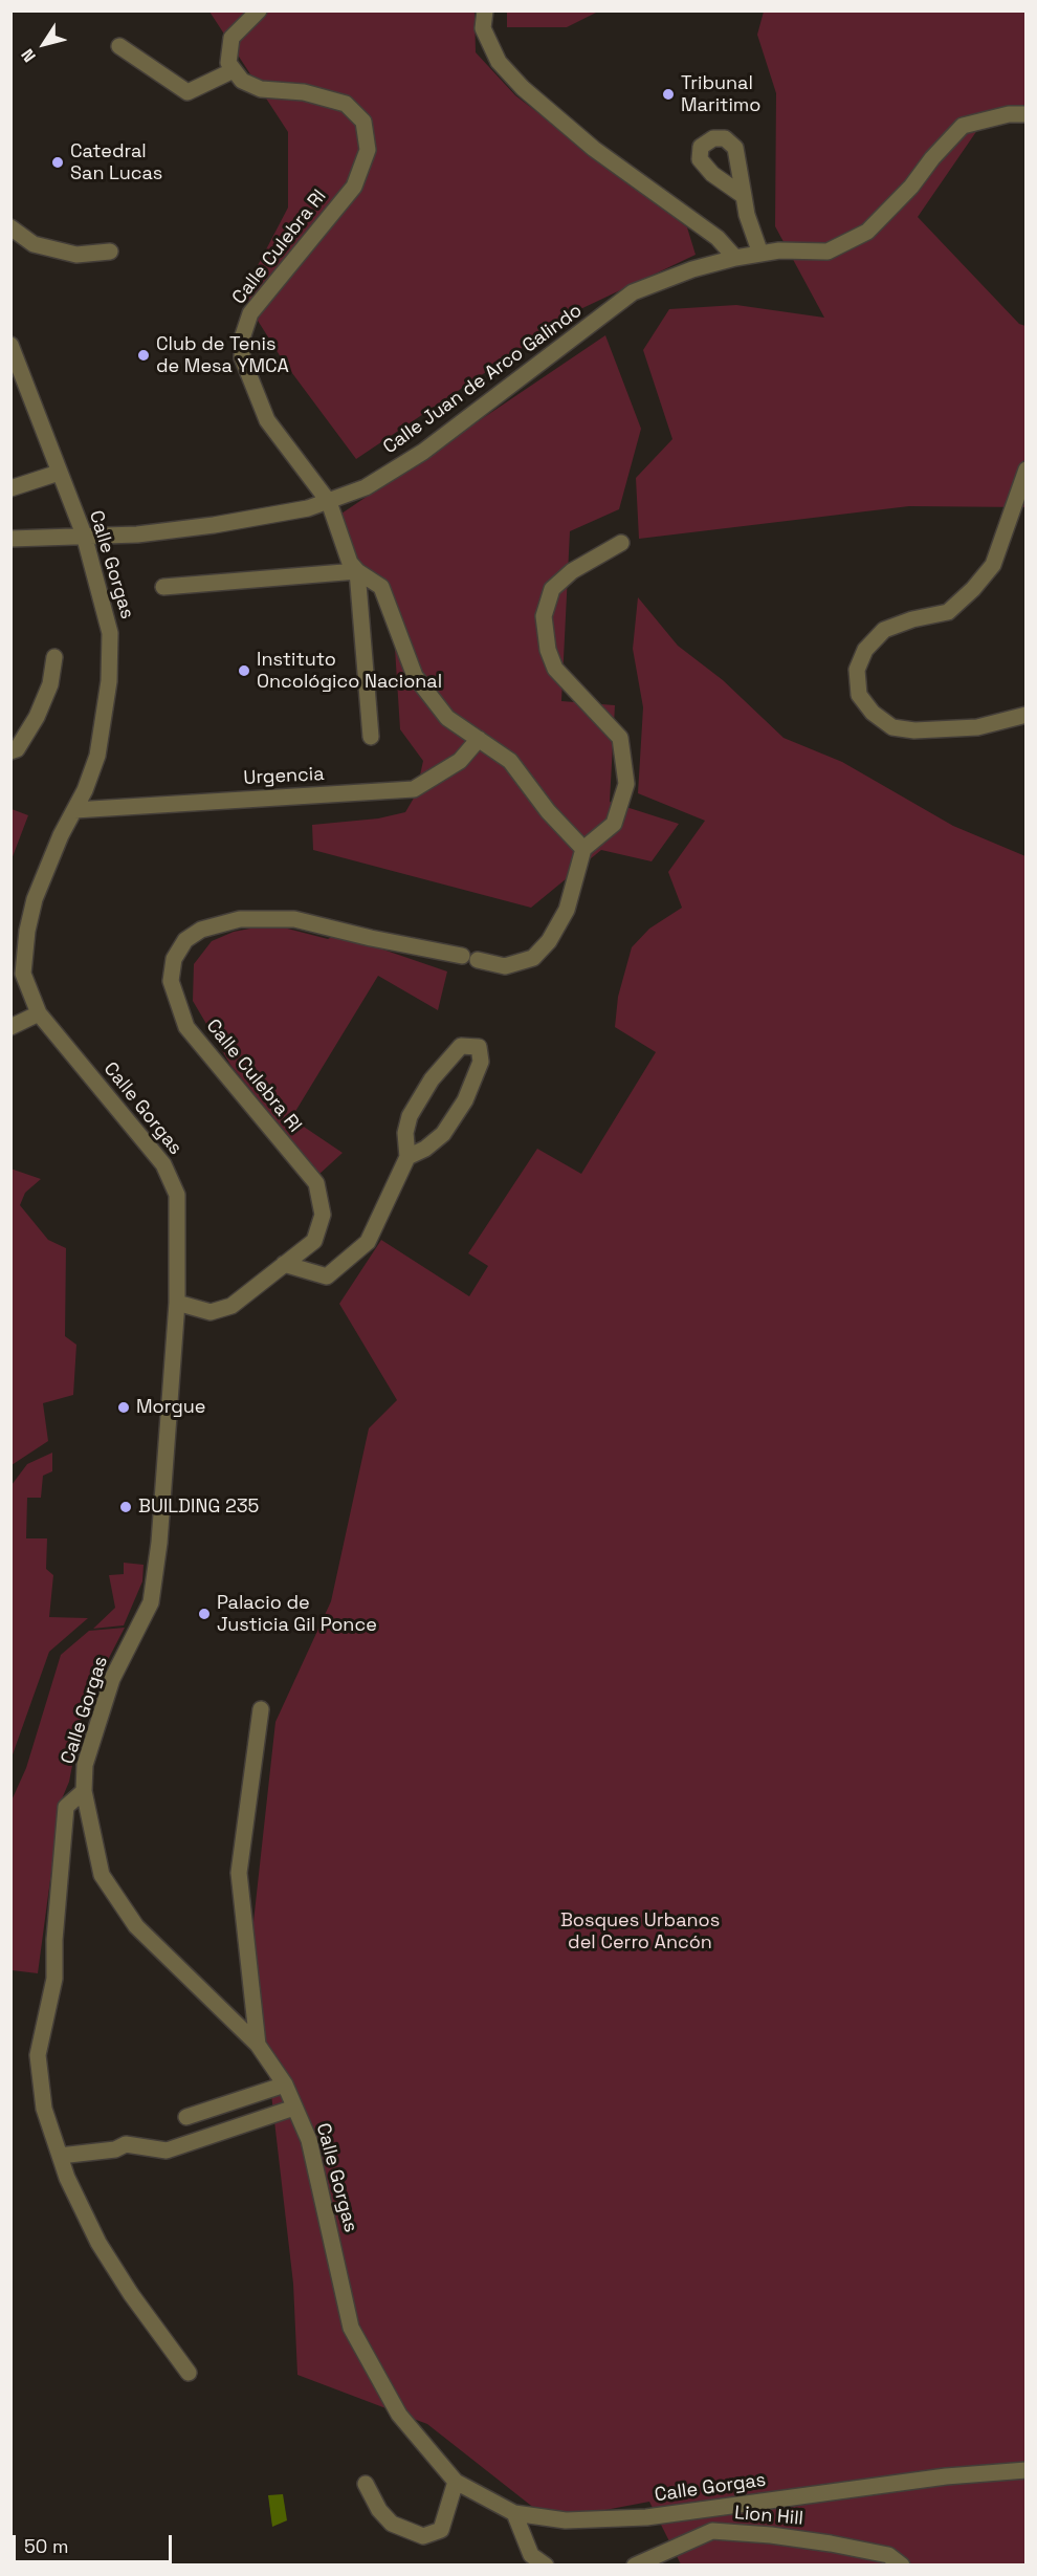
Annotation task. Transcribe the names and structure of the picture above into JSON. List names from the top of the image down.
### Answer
{
  "streets": {
    "street": [
      "Calle Culebra Rl",
      "Calle Juan de Arco Galindo",
      "Calle Gorgas",
      "Urgencia",
      "Lion Hill"
    ]
  },
  "crossings": [
    ["Calle Culebra Rl", "Calle Juan de Arco Galindo"],
    ["Calle Culebra Rl", "Calle Gorgas"],
    ["Calle Culebra Rl", "Urgencia"],
    ["Calle Juan de Arco Galindo", "Calle Gorgas"],
    ["Calle Gorgas", "Urgencia"]
  ],
  "parks": ["Bosques Urbanos del Cerro Ancón"],
  "places": [
    "Tribunal Maritimo",
    "Catedral San Lucas",
    "Club de Tenis de Mesa YMCA",
    "Instituto Oncológico Nacional",
    "Morgue",
    "BUILDING 235",
    "Palacio de Justicia Gil Ponce"
  ],
  "scale_bar": "50 m",
  "north": "bottom left"
}
